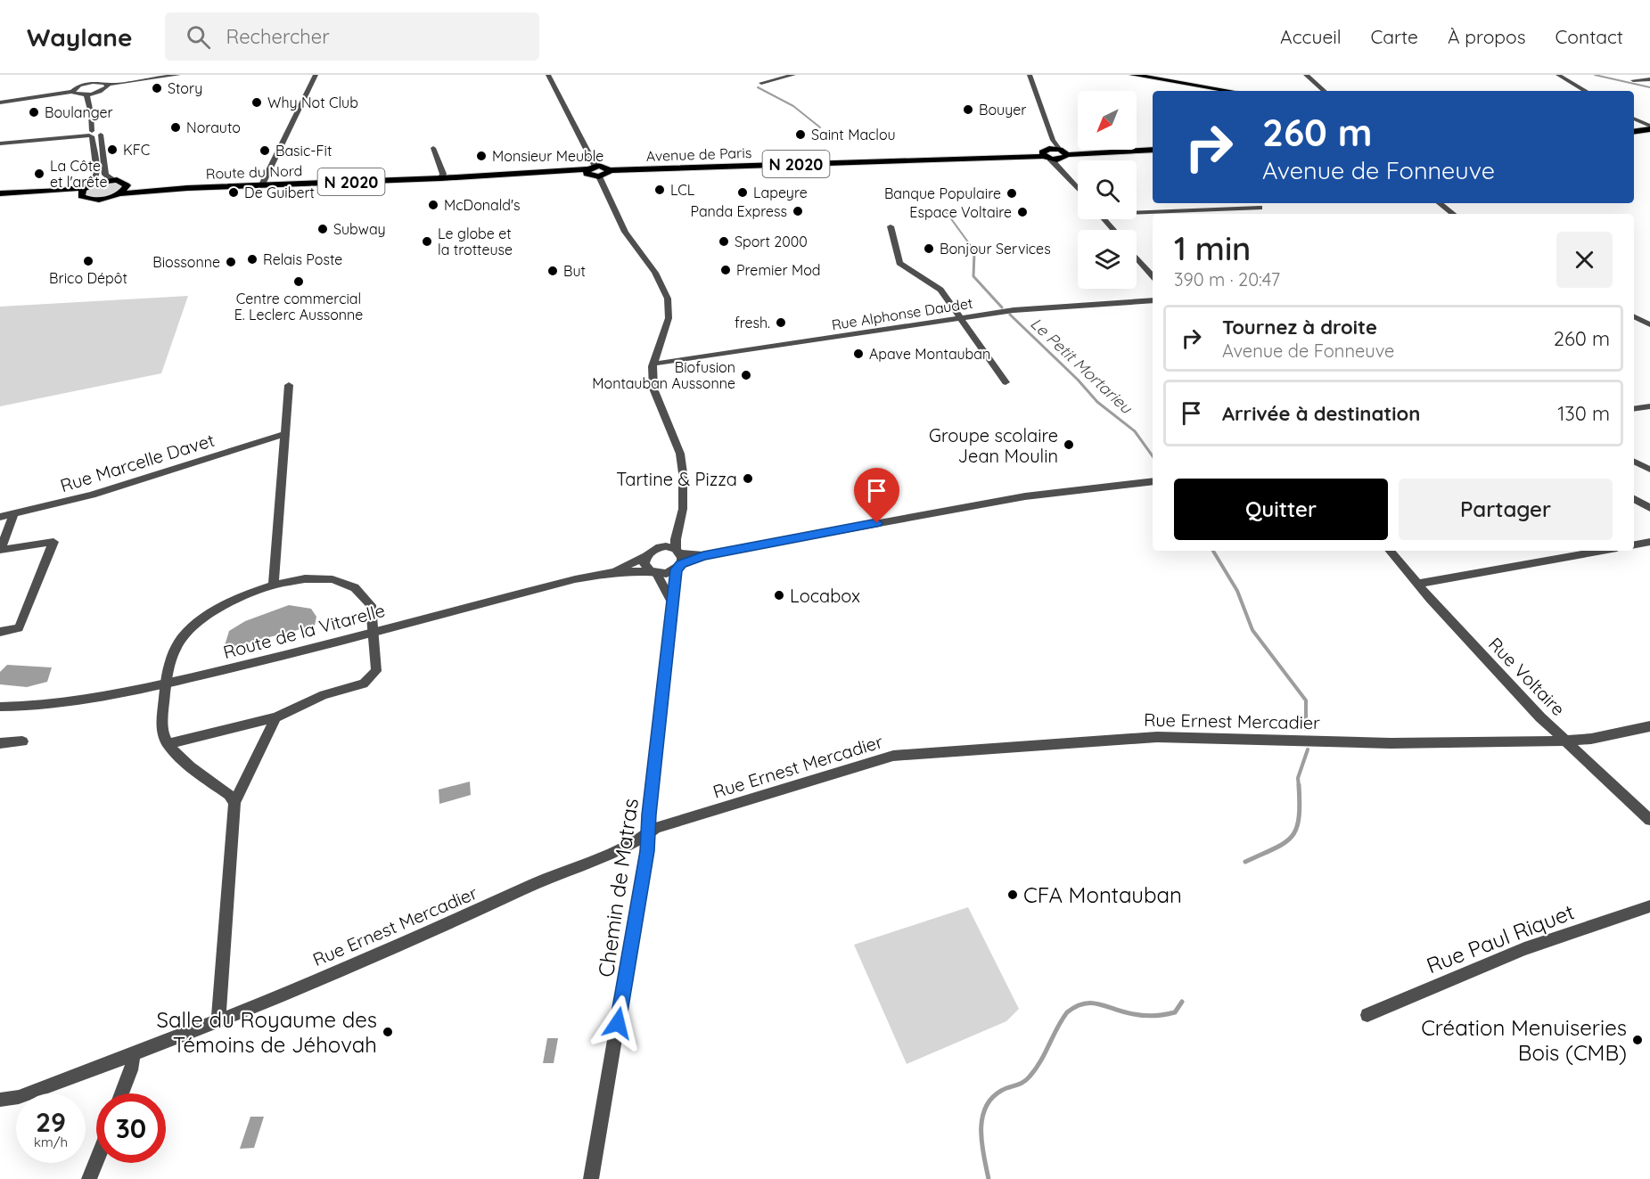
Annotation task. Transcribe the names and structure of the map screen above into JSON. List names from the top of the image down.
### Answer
{
  "streets": {
    "main road": ["Avenue de Paris", "N 2020", "Route du Nord"],
    "street": [
      "Rue Alphonse Daudet",
      "Rue Marcelle Davet",
      "Route de la Vitarelle",
      "Rue Voltaire",
      "Rue Ernest Mercadier",
      "Chemin de Matras",
      "Rue Paul Riquet"
    ]
  },
  "crossings": [
    ["Rue Alphonse Daudet", "Chemin de Matras"],
    ["Route de la Vitarelle", "Chemin de Matras"],
    ["Rue Voltaire", "Rue Ernest Mercadier"],
    ["Rue Ernest Mercadier", "Chemin de Matras"]
  ],
  "water": ["Le Petit Mortarieu"],
  "places": [
    "Story",
    "Why Not Club",
    "Bouyer",
    "Boulanger",
    "Norauto",
    "Saint Maclou",
    "KFC",
    "Basic-Fit",
    "Monsieur Meuble",
    "La Côte et l'arête",
    "LCL",
    "De Guibert",
    "Lapeyre",
    "Banque Populaire",
    "McDonald's",
    "Panda Express",
    "Espace Voltaire",
    "Subway",
    "Le globe et la trotteuse",
    "Sport 2000",
    "Bonjour Services",
    "Relais Poste",
    "Brico Dépôt",
    "Biossonne",
    "Premier Mod",
    "But",
    "Centre commercial E. Leclerc Aussonne",
    "fresh.",
    "Apave Montauban",
    "Biofusion Montauban Aussonne",
    "Groupe scolaire Jean Moulin",
    "Tartine & Pizza",
    "Locabox",
    "CFA Montauban",
    "Salle du Royaume des Témoins de Jéhovah",
    "Création Menuiseries Bois (CMB)"
  ],
  "north": "bottom left",
  "page": {
    "header": "Waylane",
    "search": "Rechercher",
    "nav": [
      "Accueil",
      "Carte",
      "À propos",
      "Contact"
    ],
    "turn": ["260 m", "Avenue de Fonneuve"],
    "heading": ["1 min", "390 m · 20:47"],
    "list": [
      {
        "name": "Tournez à droite",
        "note": "Avenue de Fonneuve",
        "value": "260 m"
      },
      {
        "name": "Arrivée à destination",
        "value": "130 m"
      }
    ],
    "buttons": ["Quitter", "Partager"],
    "speed": "29 km/h",
    "limit": "30"
  }
}
